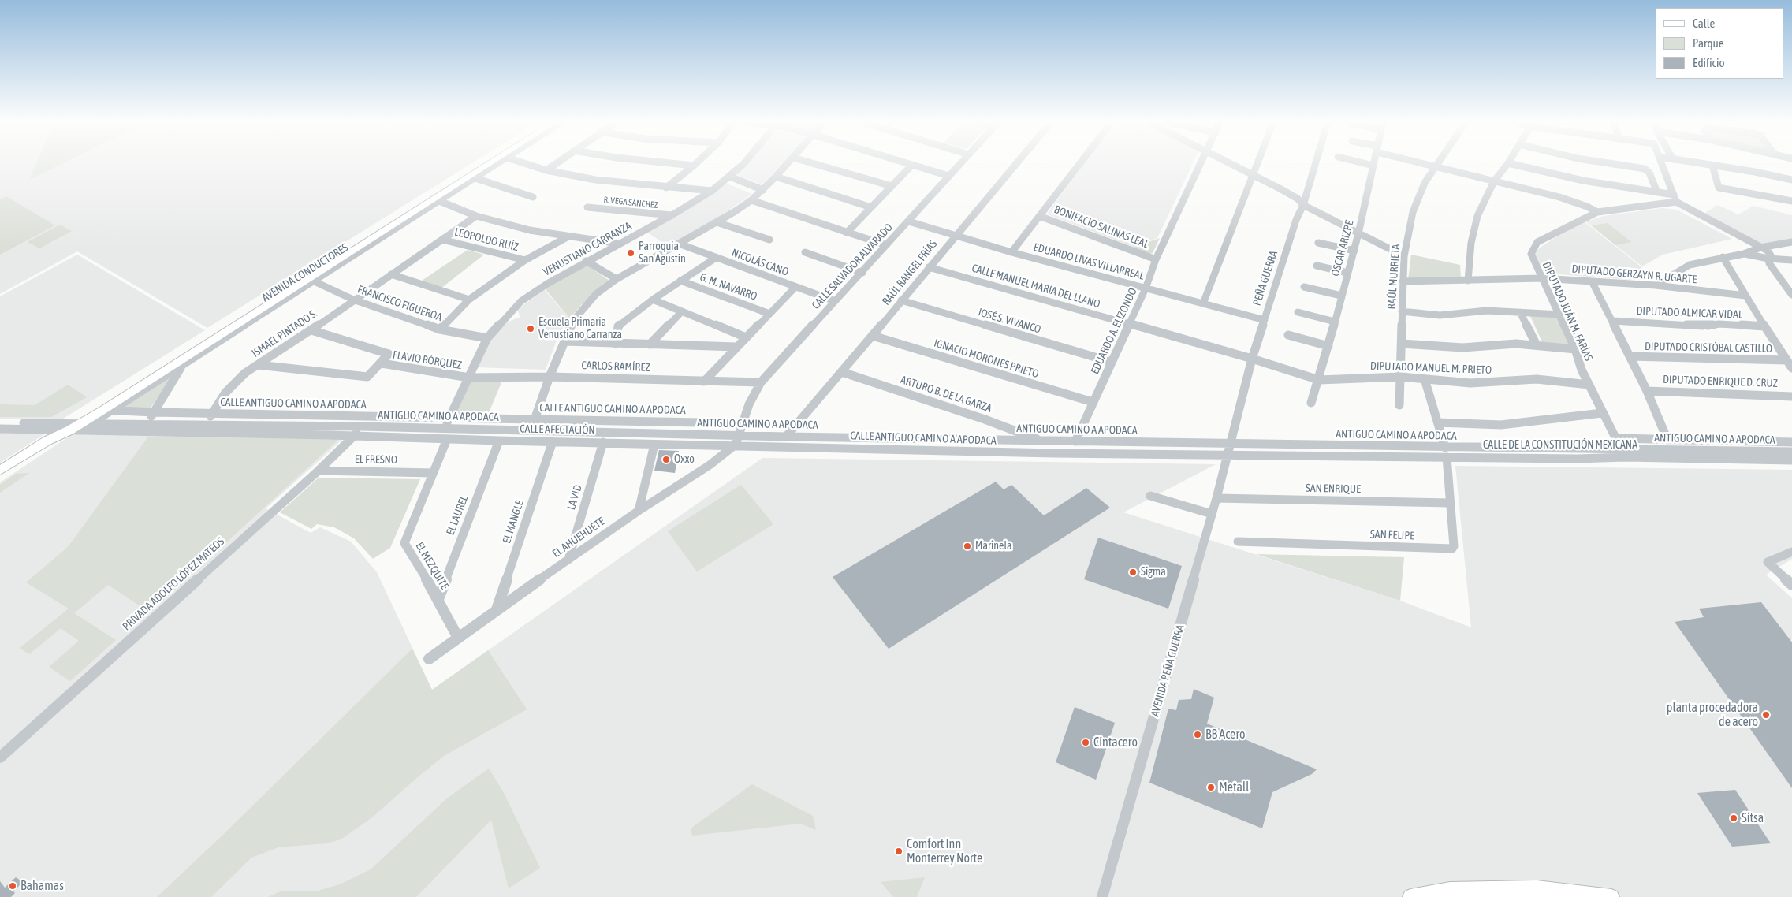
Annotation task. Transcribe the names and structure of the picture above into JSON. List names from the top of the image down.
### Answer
{
  "streets": {
    "main road": ["AVENIDA CONDUCTORES"],
    "street": [
      "R. VEGA SÁNCHEZ",
      "BONIFACIO SALINAS LEAL",
      "LEOPOLDO RUÍZ",
      "OSCAR ARIZPE",
      "VENUSTIANO CARRANZA",
      "EDUARDO LIVAS VILLARREAL",
      "NICOLÁS CANO",
      "CALLE SALVADOR ALVARADO",
      "RAÚL RANGEL FRÍAS",
      "DIPUTADO GERZAYN R. UGARTE",
      "RAÚL MURRIETA",
      "PEÑA GUERRA",
      "CALLE MANUEL MARÍA DEL LLANO",
      "G. M. NAVARRO",
      "FRANCISCO FIGUEROA",
      "DIPUTADO JUÁN M. FARÍAS",
      "DIPUTADO ALMICAR VIDAL",
      "JOSÉ S. VIVANCO",
      "EDUARDO A. ELIZONDO",
      "ISMAEL PINTADO S.",
      "DIPUTADO CRISTÓBAL CASTILLO",
      "IGNACIO MORONES PRIETO",
      "FLAVIO BÓRQUEZ",
      "CARLOS RAMÍREZ",
      "DIPUTADO MANUEL M. PRIETO",
      "DIPUTADO ENRIQUE D. CRUZ",
      "ARTURO B. DE LA GARZA",
      "CALLE ANTIGUO CAMINO A APODACA",
      "ANTIGUO CAMINO A APODACA",
      "CALLE AFECTACIÓN",
      "CALLE DE LA CONSTITUCIÓN MEXICANA",
      "EL FRESNO",
      "SAN ENRIQUE",
      "LA VID",
      "EL LAUREL",
      "EL MANGLE",
      "SAN FELIPE",
      "EL AHUEHUETE",
      "EL MEZQUITE",
      "PRIVADA ADOLFO LÓPEZ MATEOS",
      "AVENIDA PEÑA GUERRA"
    ]
  },
  "crossings": [
    ["R. VEGA SÁNCHEZ", "VENUSTIANO CARRANZA"],
    ["BONIFACIO SALINAS LEAL", "EDUARDO A. ELIZONDO"],
    ["LEOPOLDO RUÍZ", "ISMAEL PINTADO S."],
    ["OSCAR ARIZPE", "DIPUTADO MANUEL M. PRIETO"],
    ["VENUSTIANO CARRANZA", "FRANCISCO FIGUEROA"],
    ["VENUSTIANO CARRANZA", "FLAVIO BÓRQUEZ"],
    ["VENUSTIANO CARRANZA", "CARLOS RAMÍREZ"],
    ["VENUSTIANO CARRANZA", "CALLE ANTIGUO CAMINO A APODACA"],
    ["VENUSTIANO CARRANZA", "ANTIGUO CAMINO A APODACA"],
    ["EDUARDO LIVAS VILLARREAL", "CALLE SALVADOR ALVARADO"],
    ["EDUARDO LIVAS VILLARREAL", "RAÚL RANGEL FRÍAS"],
    ["EDUARDO LIVAS VILLARREAL", "PEÑA GUERRA"],
    ["EDUARDO LIVAS VILLARREAL", "EDUARDO A. ELIZONDO"],
    ["NICOLÁS CANO", "CALLE SALVADOR ALVARADO"],
    ["CALLE SALVADOR ALVARADO", "CARLOS RAMÍREZ"],
    ["CALLE SALVADOR ALVARADO", "CALLE ANTIGUO CAMINO A APODACA"],
    ["CALLE SALVADOR ALVARADO", "ANTIGUO CAMINO A APODACA"],
    ["CALLE SALVADOR ALVARADO", "EL AHUEHUETE"],
    ["AVENIDA CONDUCTORES", "FRANCISCO FIGUEROA"],
    ["AVENIDA CONDUCTORES", "CALLE ANTIGUO CAMINO A APODACA"],
    ["RAÚL RANGEL FRÍAS", "CALLE MANUEL MARÍA DEL LLANO"],
    ["RAÚL RANGEL FRÍAS", "JOSÉ S. VIVANCO"],
    ["RAÚL RANGEL FRÍAS", "IGNACIO MORONES PRIETO"],
    ["RAÚL RANGEL FRÍAS", "ARTURO B. DE LA GARZA"],
    ["RAÚL RANGEL FRÍAS", "ANTIGUO CAMINO A APODACA"],
    ["DIPUTADO GERZAYN R. UGARTE", "RAÚL MURRIETA"],
    ["DIPUTADO GERZAYN R. UGARTE", "DIPUTADO JUÁN M. FARÍAS"],
    ["RAÚL MURRIETA", "DIPUTADO MANUEL M. PRIETO"],
    ["PEÑA GUERRA", "CALLE MANUEL MARÍA DEL LLANO"],
    ["PEÑA GUERRA", "DIPUTADO MANUEL M. PRIETO"],
    ["PEÑA GUERRA", "ANTIGUO CAMINO A APODACA"],
    ["PEÑA GUERRA", "AVENIDA PEÑA GUERRA"],
    ["CALLE MANUEL MARÍA DEL LLANO", "EDUARDO A. ELIZONDO"],
    ["CALLE MANUEL MARÍA DEL LLANO", "DIPUTADO MANUEL M. PRIETO"],
    ["FRANCISCO FIGUEROA", "ISMAEL PINTADO S."],
    ["DIPUTADO JUÁN M. FARÍAS", "DIPUTADO MANUEL M. PRIETO"],
    ["DIPUTADO JUÁN M. FARÍAS", "ANTIGUO CAMINO A APODACA"],
    ["DIPUTADO JUÁN M. FARÍAS", "CALLE DE LA CONSTITUCIÓN MEXICANA"],
    ["JOSÉ S. VIVANCO", "EDUARDO A. ELIZONDO"],
    ["EDUARDO A. ELIZONDO", "IGNACIO MORONES PRIETO"],
    ["EDUARDO A. ELIZONDO", "ANTIGUO CAMINO A APODACA"],
    ["ISMAEL PINTADO S.", "CALLE ANTIGUO CAMINO A APODACA"],
    ["FLAVIO BÓRQUEZ", "CARLOS RAMÍREZ"],
    ["DIPUTADO MANUEL M. PRIETO", "SAN FELIPE"],
    ["ARTURO B. DE LA GARZA", "ANTIGUO CAMINO A APODACA"],
    ["CALLE ANTIGUO CAMINO A APODACA", "ANTIGUO CAMINO A APODACA"],
    ["CALLE ANTIGUO CAMINO A APODACA", "CALLE AFECTACIÓN"],
    ["CALLE ANTIGUO CAMINO A APODACA", "CALLE DE LA CONSTITUCIÓN MEXICANA"],
    ["CALLE ANTIGUO CAMINO A APODACA", "SAN FELIPE"],
    ["CALLE ANTIGUO CAMINO A APODACA", "EL AHUEHUETE"],
    ["CALLE ANTIGUO CAMINO A APODACA", "PRIVADA ADOLFO LÓPEZ MATEOS"],
    ["CALLE ANTIGUO CAMINO A APODACA", "AVENIDA PEÑA GUERRA"],
    ["ANTIGUO CAMINO A APODACA", "CALLE DE LA CONSTITUCIÓN MEXICANA"],
    ["ANTIGUO CAMINO A APODACA", "SAN FELIPE"],
    ["ANTIGUO CAMINO A APODACA", "EL AHUEHUETE"],
    ["ANTIGUO CAMINO A APODACA", "PRIVADA ADOLFO LÓPEZ MATEOS"],
    ["ANTIGUO CAMINO A APODACA", "AVENIDA PEÑA GUERRA"],
    ["CALLE AFECTACIÓN", "LA VID"],
    ["CALLE AFECTACIÓN", "EL LAUREL"],
    ["CALLE AFECTACIÓN", "EL MANGLE"],
    ["CALLE AFECTACIÓN", "EL AHUEHUETE"],
    ["CALLE AFECTACIÓN", "EL MEZQUITE"],
    ["CALLE AFECTACIÓN", "PRIVADA ADOLFO LÓPEZ MATEOS"],
    ["CALLE DE LA CONSTITUCIÓN MEXICANA", "SAN FELIPE"],
    ["EL FRESNO", "EL MEZQUITE"],
    ["EL FRESNO", "PRIVADA ADOLFO LÓPEZ MATEOS"],
    ["SAN ENRIQUE", "SAN FELIPE"],
    ["SAN ENRIQUE", "AVENIDA PEÑA GUERRA"],
    ["LA VID", "EL AHUEHUETE"],
    ["EL LAUREL", "EL MEZQUITE"],
    ["EL MANGLE", "EL AHUEHUETE"],
    ["EL AHUEHUETE", "EL MEZQUITE"]
  ],
  "places": [
    "Parroquia San Agustin",
    "Escuela Primaria Venustiano Carranza",
    "Oxxo",
    "Marinela",
    "Sigma",
    "planta procedadora de acero",
    "BB Acero",
    "Cintacero",
    "Metall",
    "Sitsa",
    "Comfort Inn Monterrey Norte",
    "Bahamas"
  ],
  "legend": ["Calle", "Parque", "Edificio"]
}
